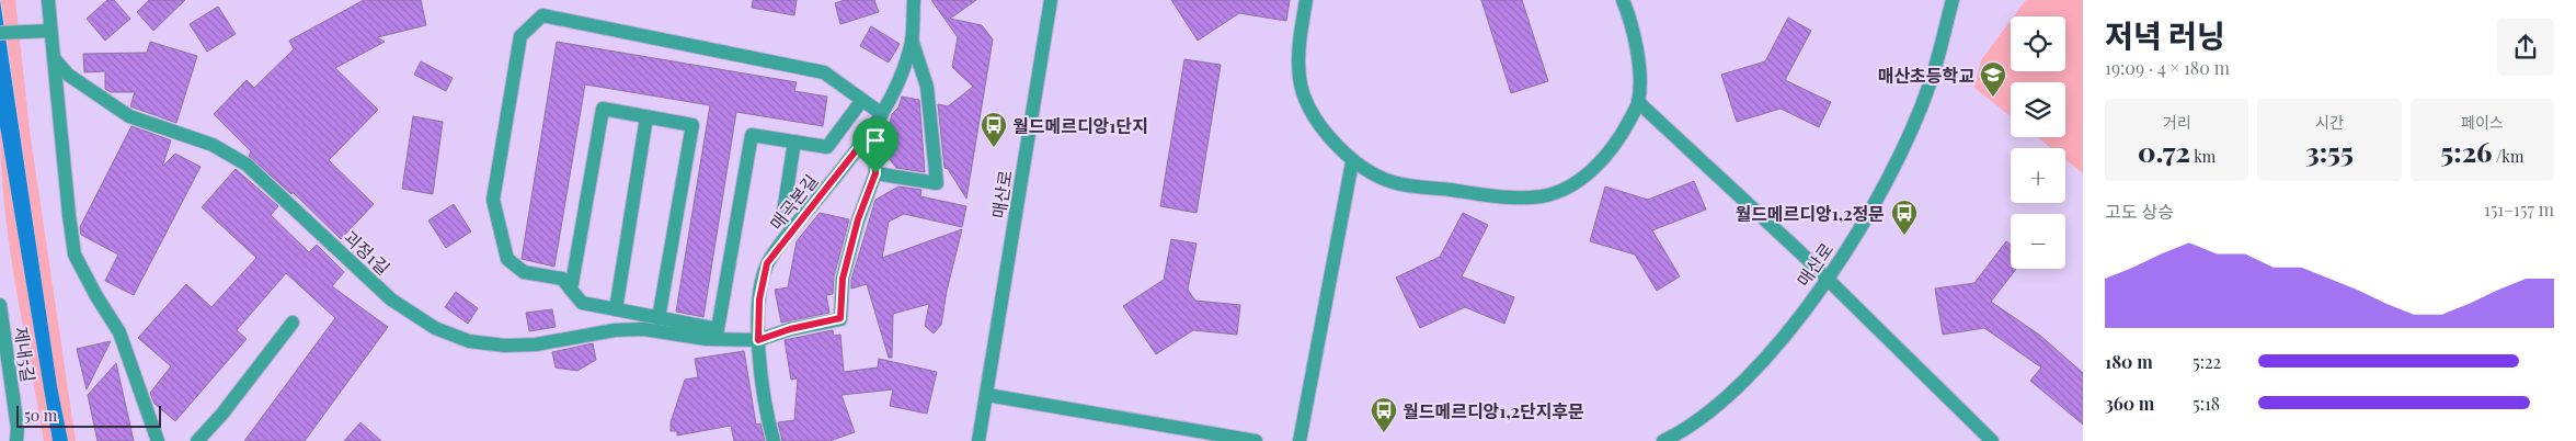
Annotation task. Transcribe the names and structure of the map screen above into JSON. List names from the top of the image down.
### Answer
{
  "streets": {
    "street": [
      "매산로",
      "매곡본길",
      "괴정1길",
      "제내5길"
    ]
  },
  "crossings": [
    ["매곡본길", "괴정1길"]
  ],
  "places": {
    "school or university": ["매산초등학교"],
    "bus stop": ["월드메르디앙1단지", "월드메르디앙1,2정문", "월드메르디앙1,2단지후문"]
  },
  "scale_bar": "50 m",
  "page": {
    "heading": ["저녁 러닝", "19:09 · 4 × 180 m"],
    "map_buttons": ["+", "−"],
    "stats": [
      ["거리", "0.72 km"],
      ["시간", "3:55"],
      ["페이스", "5:26 /km"]
    ],
    "chart": ["고도 상승", "151–157 m"],
    "list": [
      {
        "name": "180 m",
        "note": "5:22"
      },
      {
        "name": "360 m",
        "note": "5:18"
      }
    ],
    "scale": "50 m"
  }
}
